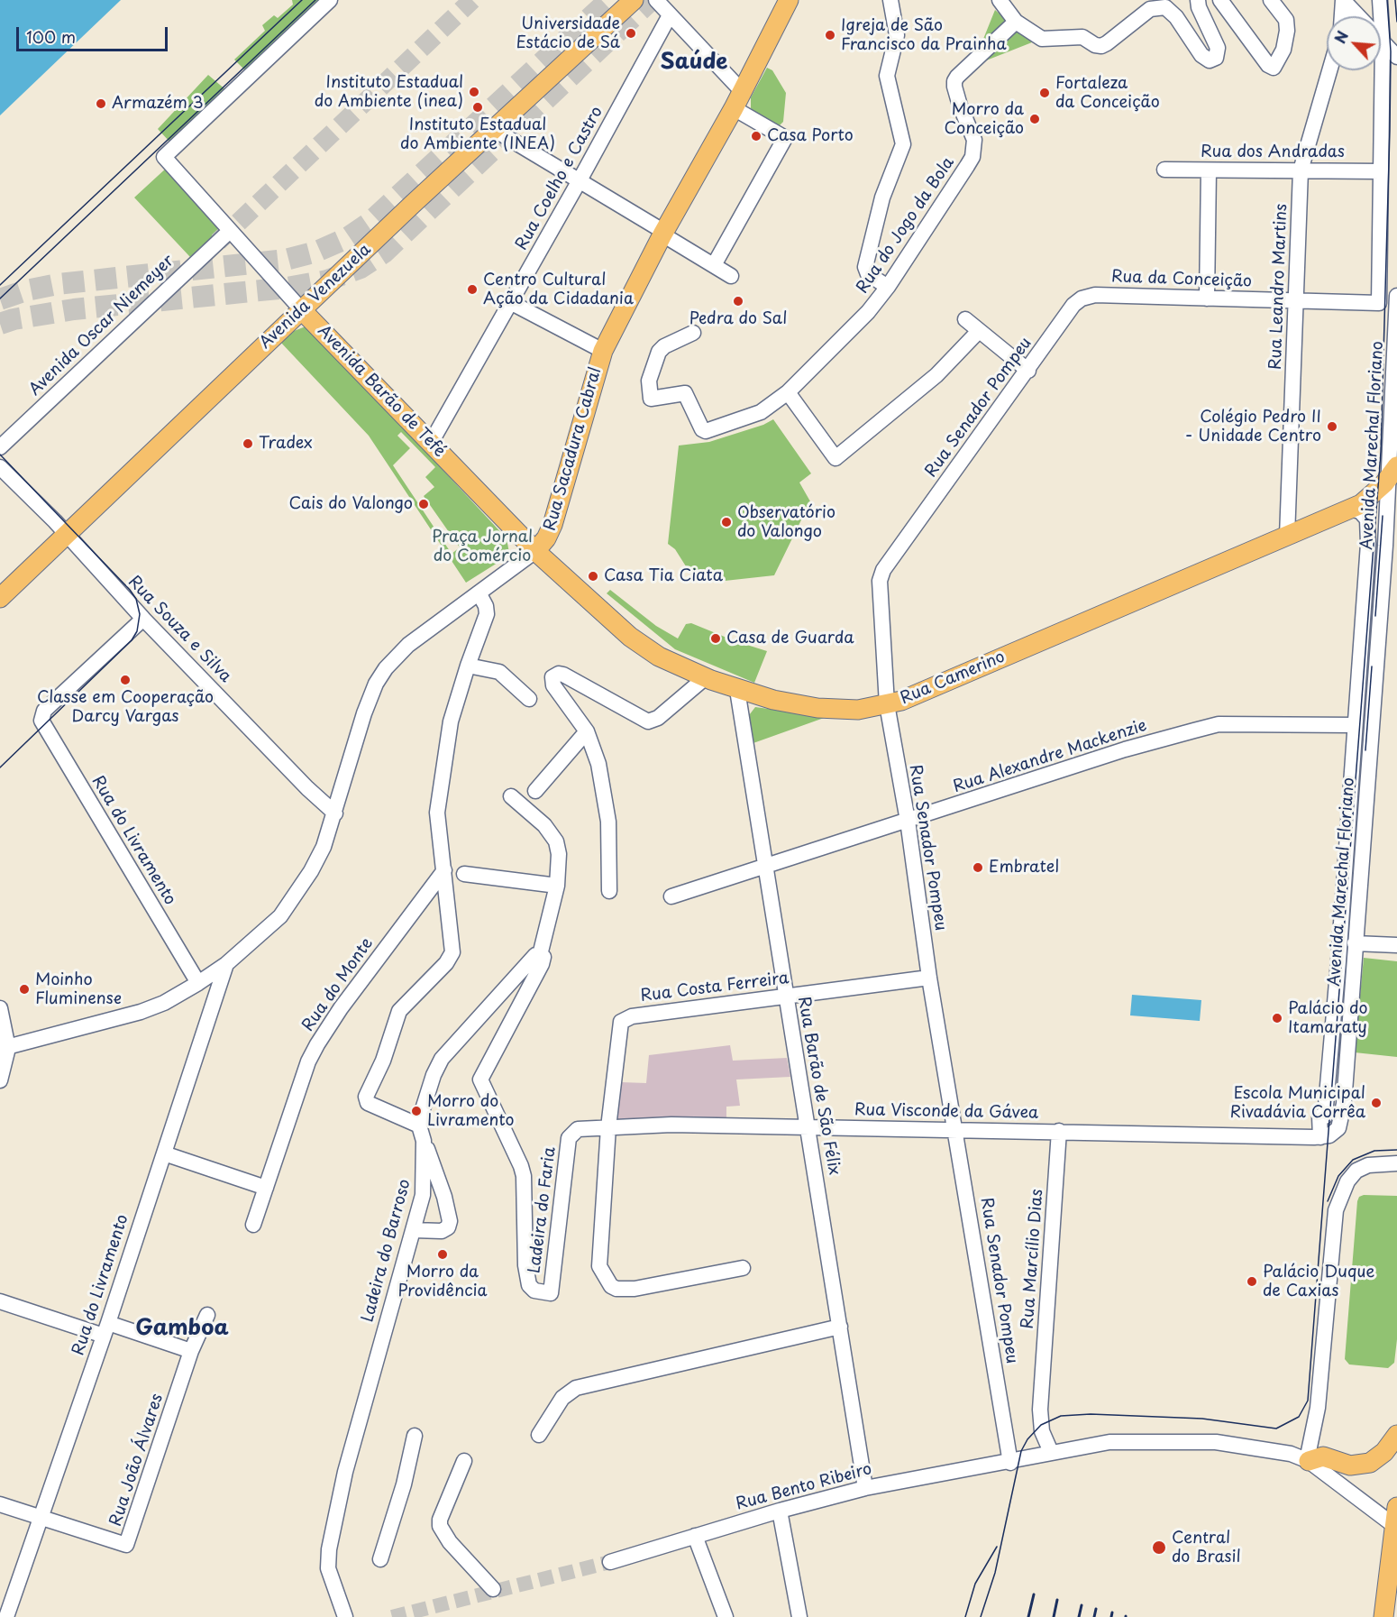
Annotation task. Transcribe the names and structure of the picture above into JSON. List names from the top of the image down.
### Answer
{
  "streets": {
    "main road": [
      "Avenida Venezuela",
      "Avenida Barão de Tefé",
      "Rua Sacadura Cabral",
      "Rua Camerino"
    ],
    "street": [
      "Rua dos Andradas",
      "Rua Coelho e Castro",
      "Rua do Jogo da Bola",
      "Rua da Conceição",
      "Rua Leandro Martins",
      "Avenida Oscar Niemeyer",
      "Rua Senador Pompeu",
      "Avenida Marechal Floriano",
      "Rua Souza e Silva",
      "Rua Alexandre Mackenzie",
      "Rua do Livramento",
      "Rua do Monte",
      "Rua Costa Ferreira",
      "Rua Barão de São Félix",
      "Rua Visconde da Gávea",
      "Ladeira do Faria",
      "Ladeira do Barroso",
      "Rua Marcílio Dias",
      "Rua João Álvares",
      "Rua Bento Ribeiro"
    ]
  },
  "crossings": [
    ["Rua dos Andradas", "Rua da Conceição"],
    ["Rua dos Andradas", "Rua Leandro Martins"],
    ["Rua Coelho e Castro", "Avenida Barão de Tefé"],
    ["Rua da Conceição", "Rua Leandro Martins"],
    ["Rua da Conceição", "Rua Senador Pompeu"],
    ["Rua Leandro Martins", "Rua Camerino"],
    ["Avenida Venezuela", "Avenida Barão de Tefé"],
    ["Avenida Venezuela", "Rua Souza e Silva"],
    ["Avenida Oscar Niemeyer", "Avenida Barão de Tefé"],
    ["Avenida Barão de Tefé", "Rua Sacadura Cabral"],
    ["Avenida Barão de Tefé", "Rua Camerino"],
    ["Rua Senador Pompeu", "Rua Camerino"],
    ["Rua Senador Pompeu", "Rua Alexandre Mackenzie"],
    ["Rua Senador Pompeu", "Rua Costa Ferreira"],
    ["Rua Senador Pompeu", "Rua Visconde da Gávea"],
    ["Rua Senador Pompeu", "Rua Bento Ribeiro"],
    ["Avenida Marechal Floriano", "Rua Camerino"],
    ["Avenida Marechal Floriano", "Rua Alexandre Mackenzie"],
    ["Avenida Marechal Floriano", "Rua Visconde da Gávea"],
    ["Rua Sacadura Cabral", "Rua Souza e Silva"],
    ["Rua Sacadura Cabral", "Rua Camerino"],
    ["Rua Sacadura Cabral", "Rua do Livramento"],
    ["Rua Souza e Silva", "Rua do Livramento"],
    ["Rua Camerino", "Rua Barão de São Félix"],
    ["Rua Alexandre Mackenzie", "Rua Barão de São Félix"],
    ["Rua do Livramento", "Rua João Álvares"],
    ["Rua Costa Ferreira", "Rua Barão de São Félix"],
    ["Rua Costa Ferreira", "Rua Visconde da Gávea"],
    ["Rua Barão de São Félix", "Rua Visconde da Gávea"],
    ["Rua Barão de São Félix", "Rua Bento Ribeiro"],
    ["Rua Visconde da Gávea", "Ladeira do Faria"],
    ["Rua Visconde da Gávea", "Rua Marcílio Dias"],
    ["Rua Marcílio Dias", "Rua Bento Ribeiro"]
  ],
  "districts": ["Saúde", "Gamboa"],
  "parks": ["Praça Jornal do Comércio"],
  "places": [
    "Universidade Estácio de Sá",
    "Igreja de São Francisco da Prainha",
    "Instituto Estadual do Ambiente (inea)",
    "Fortaleza da Conceição",
    "Armazém 3",
    "Instituto Estadual do Ambiente (INEA)",
    "Morro da Conceição",
    "Casa Porto",
    "Centro Cultural Ação da Cidadania",
    "Pedra do Sal",
    "Colégio Pedro II - Unidade Centro",
    "Tradex",
    "Cais do Valongo",
    "Observatório do Valongo",
    "Casa Tia Ciata",
    "Casa de Guarda",
    "Classe em Cooperação Darcy Vargas",
    "Embratel",
    "Moinho Fluminense",
    "Palácio do Itamaraty",
    "Escola Municipal Rivadávia Corrêa",
    "Morro do Livramento",
    "Morro da Providência",
    "Palácio Duque de Caxias",
    "Central do Brasil"
  ],
  "scale_bar": "100 m",
  "north": "top left"
}
